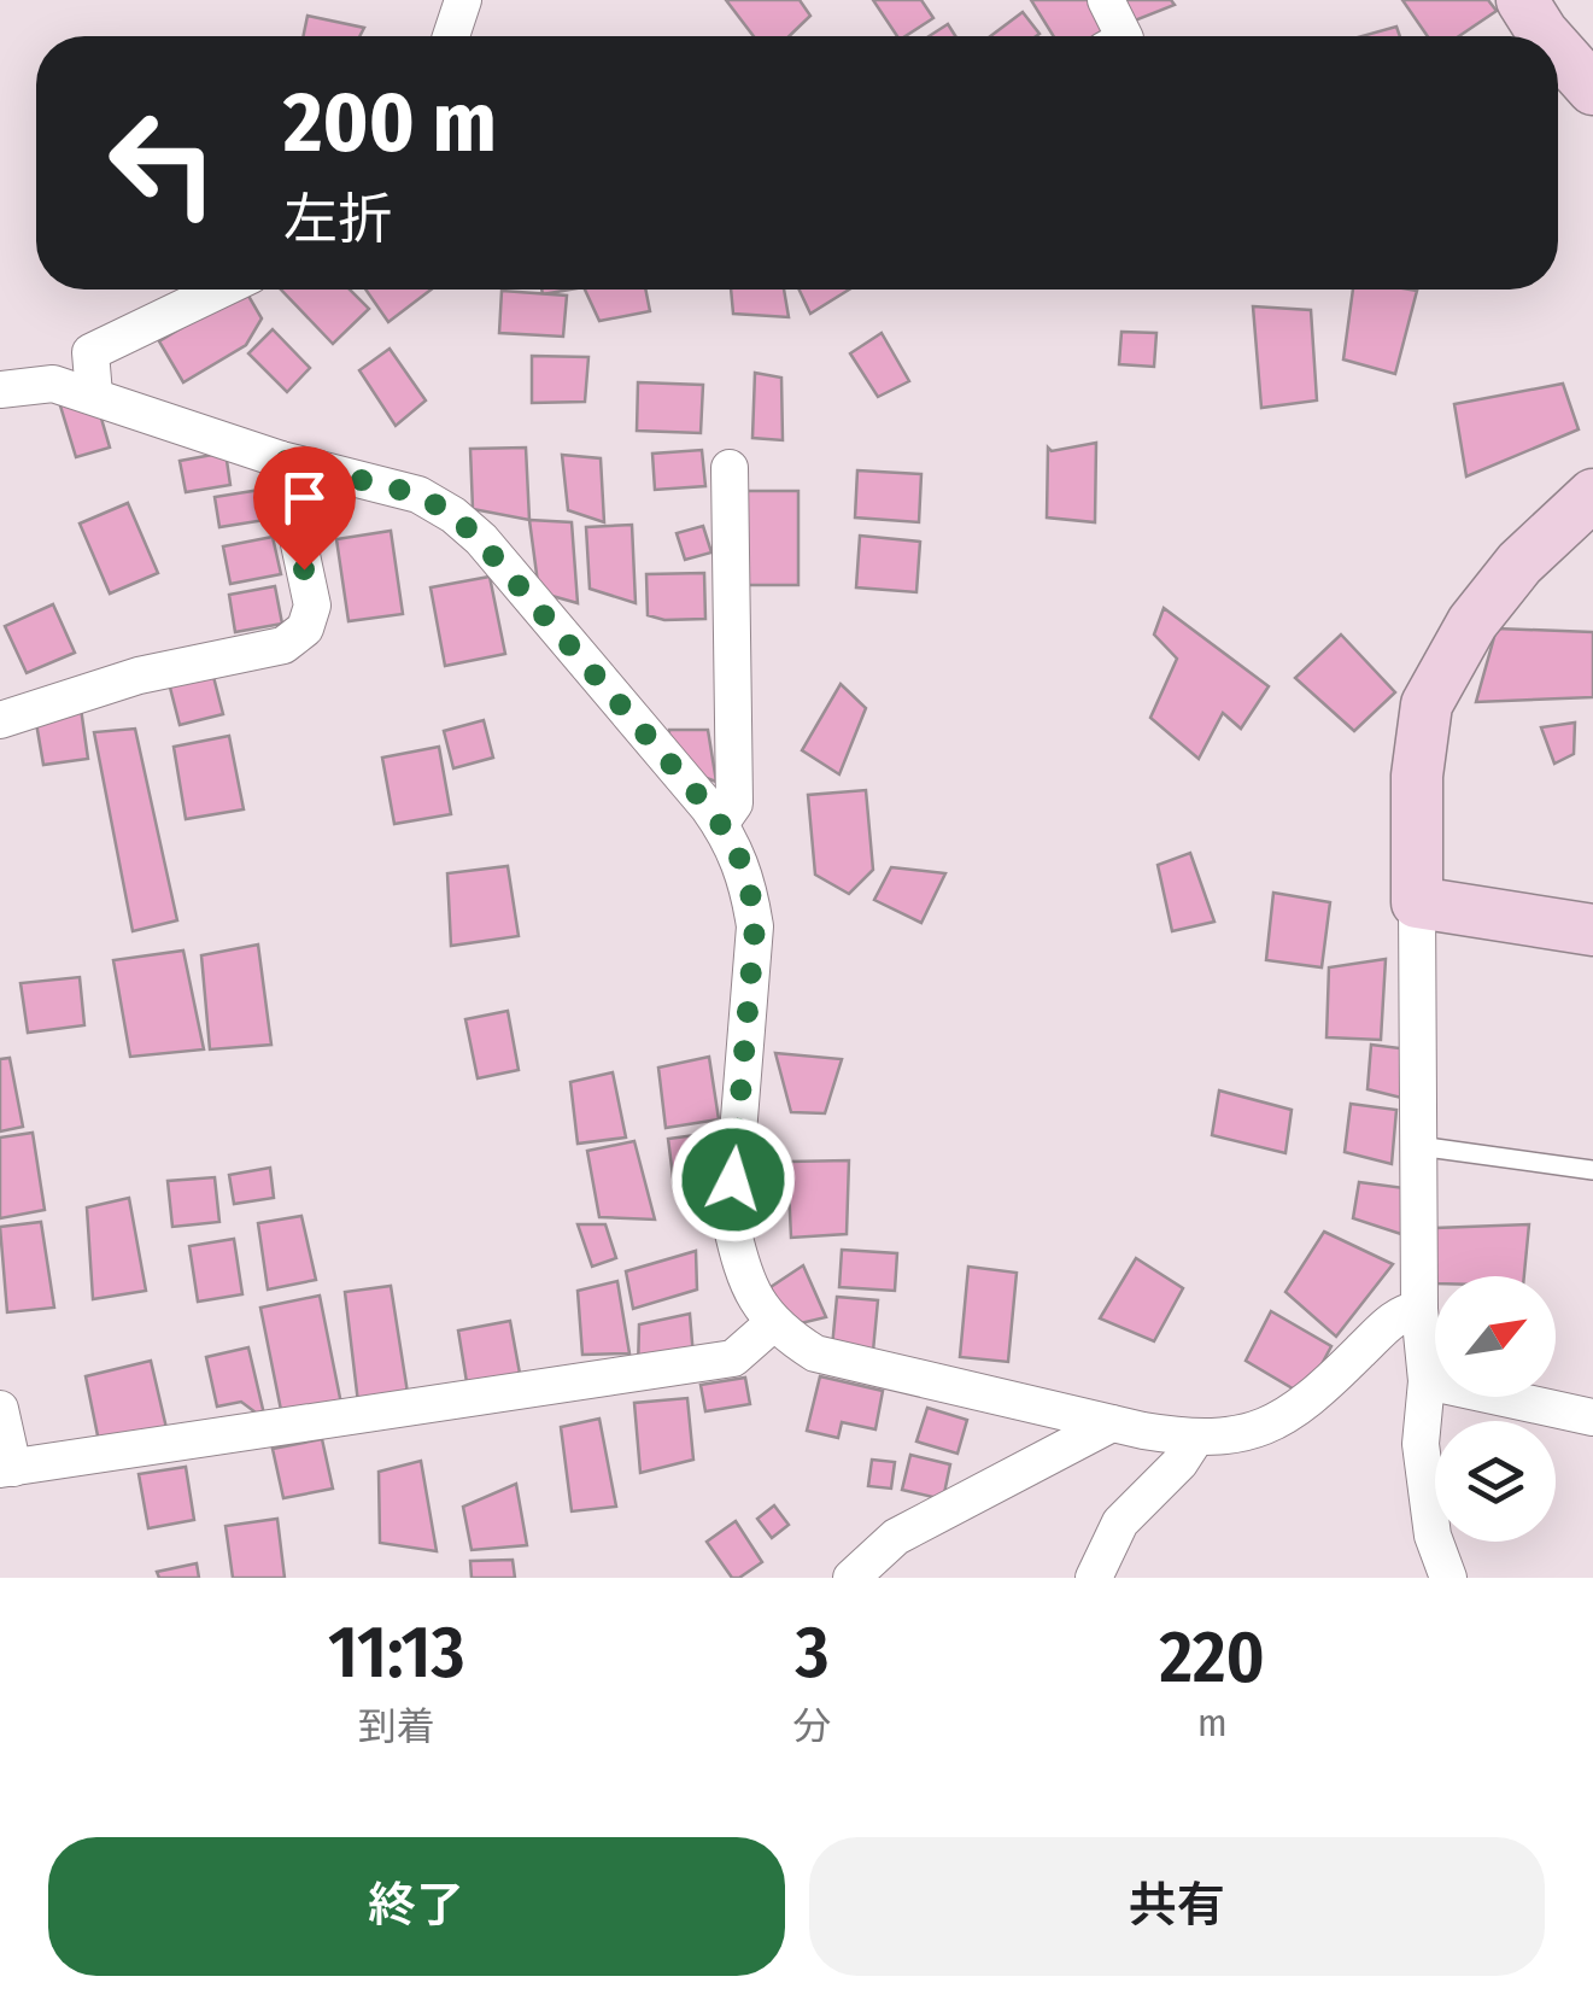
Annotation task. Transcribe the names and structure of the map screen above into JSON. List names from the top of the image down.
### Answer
{
  "north": "top right",
  "page": {
    "turn": ["200 m", "左折"],
    "eta": [
      "11:13",
      "到着",
      "3",
      "分",
      "220",
      "m"
    ],
    "buttons": ["終了", "共有"]
  }
}
